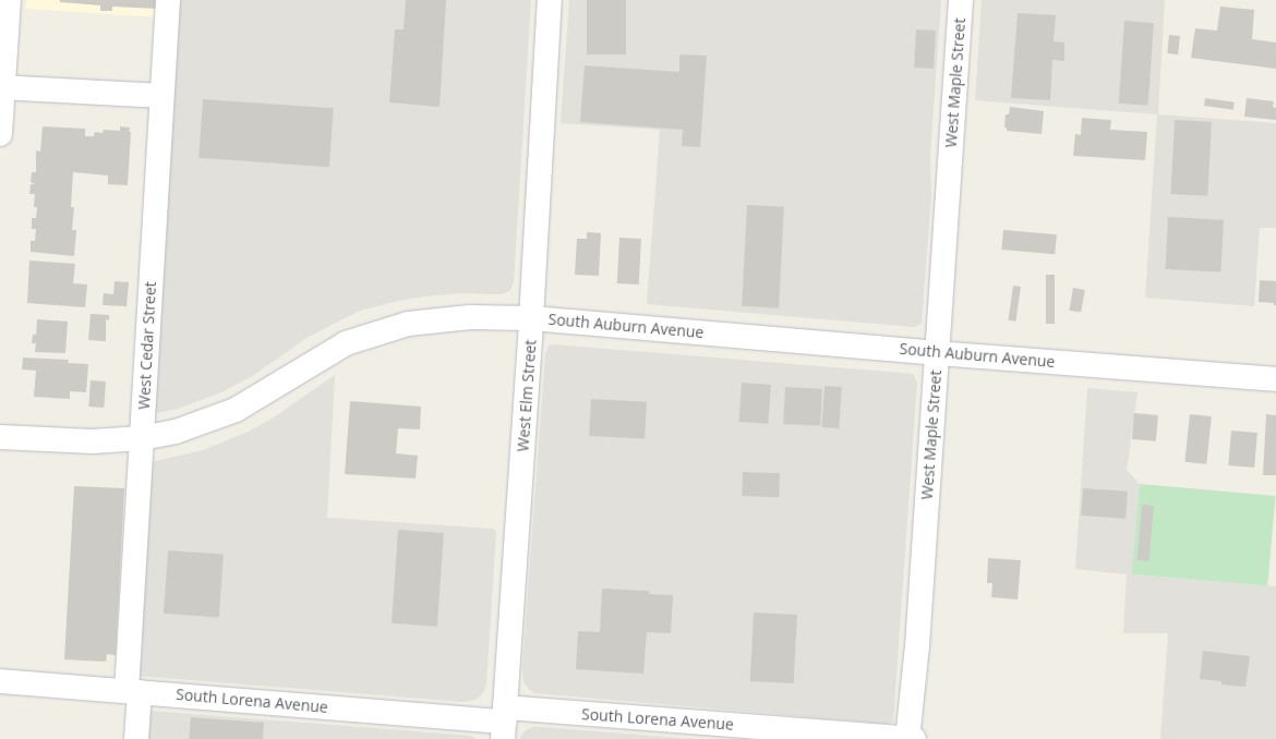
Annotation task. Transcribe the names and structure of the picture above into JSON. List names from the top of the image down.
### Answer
{
  "streets": {
    "street": [
      "West Maple Street",
      "South Auburn Avenue",
      "West Cedar Street",
      "West Elm Street",
      "South Lorena Avenue"
    ]
  },
  "crossings": [
    ["West Maple Street", "South Auburn Avenue"],
    ["West Maple Street", "South Lorena Avenue"],
    ["South Auburn Avenue", "West Cedar Street"],
    ["South Auburn Avenue", "West Elm Street"],
    ["West Cedar Street", "South Lorena Avenue"],
    ["West Elm Street", "South Lorena Avenue"]
  ]
}
